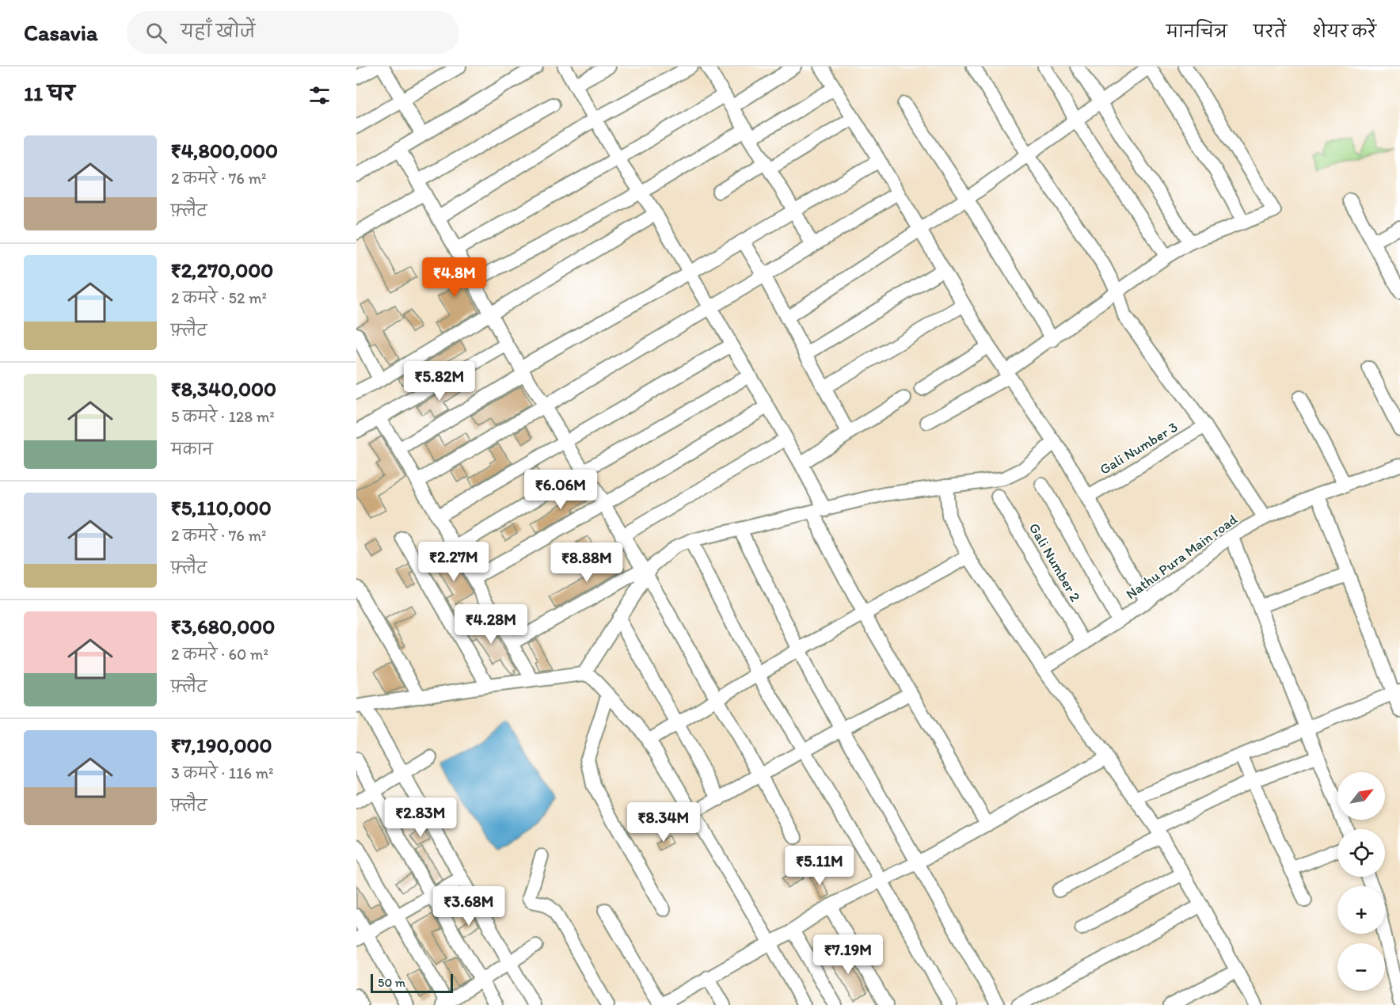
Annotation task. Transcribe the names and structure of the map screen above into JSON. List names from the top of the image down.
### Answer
{
  "streets": {
    "street": ["Gali Number 3", "Nathu Pura Main road", "Gali Number 2"]
  },
  "crossings": [
    ["Nathu Pura Main road", "Gali Number 2"]
  ],
  "scale_bar": "50 m",
  "north": "top right",
  "page": {
    "header": "Casavia",
    "search": "यहाँ खोजें",
    "nav": ["मानचित्र", "परतें", "शेयर करें"],
    "heading": "11 घर",
    "list": [
      {
        "name": "₹4,800,000",
        "note": "2 कमरे · 76 m² · फ़्लैट"
      },
      {
        "name": "₹2,270,000",
        "note": "2 कमरे · 52 m² · फ़्लैट"
      },
      {
        "name": "₹8,340,000",
        "note": "5 कमरे · 128 m² · मकान"
      },
      {
        "name": "₹5,110,000",
        "note": "2 कमरे · 76 m² · फ़्लैट"
      },
      {
        "name": "₹3,680,000",
        "note": "2 कमरे · 60 m² · फ़्लैट"
      },
      {
        "name": "₹7,190,000",
        "note": "3 कमरे · 116 m² · फ़्लैट"
      }
    ],
    "price": [
      "₹4.8M",
      "₹5.82M",
      "₹6.06M",
      "₹2.27M",
      "₹8.88M",
      "₹4.28M",
      "₹2.83M",
      "₹8.34M",
      "₹5.11M",
      "₹3.68M",
      "₹7.19M"
    ],
    "map_buttons": ["+", "−"],
    "scale": "50 m"
  }
}
